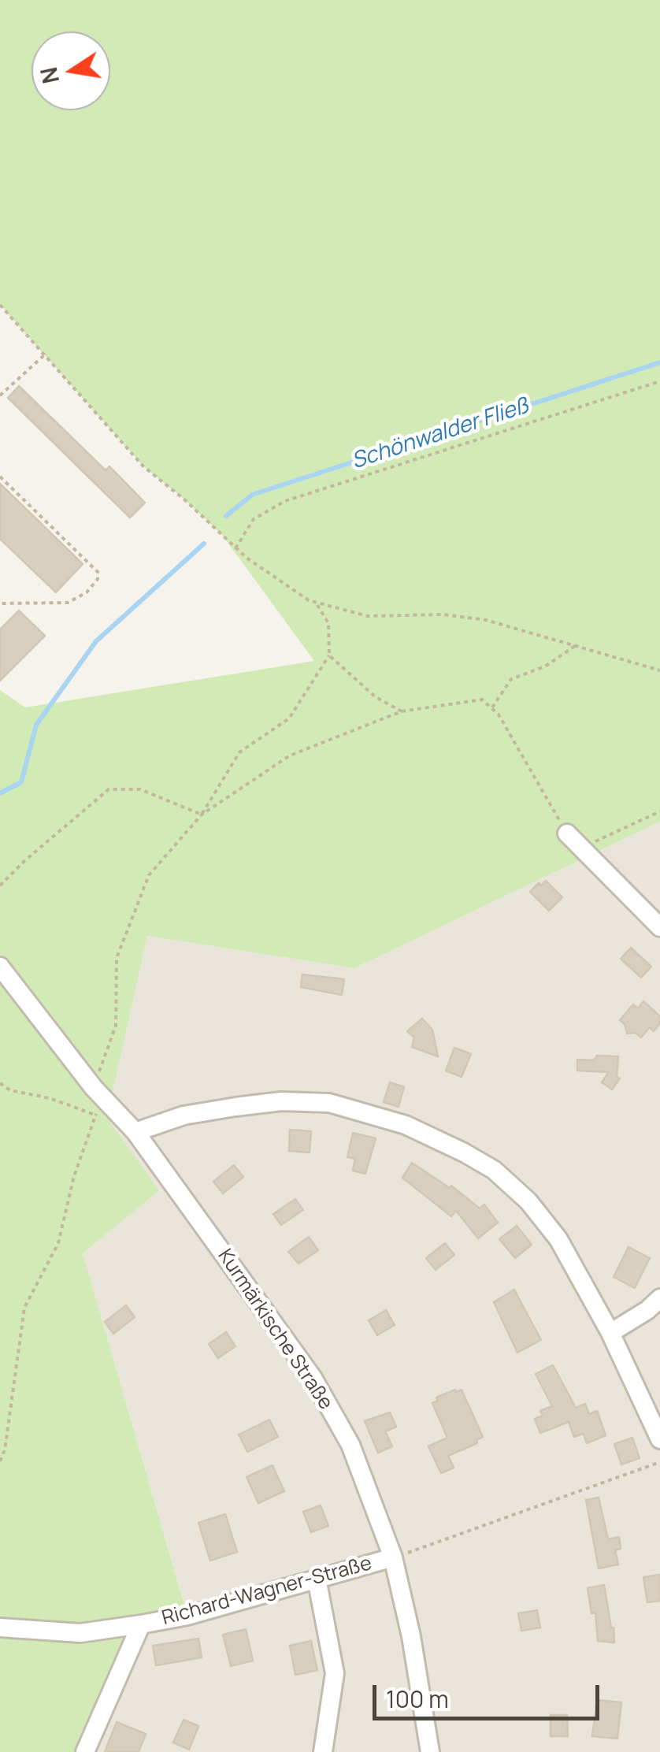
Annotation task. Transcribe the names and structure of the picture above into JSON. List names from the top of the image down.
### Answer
{
  "streets": {
    "street": ["Kurmärkische Straße", "Richard-Wagner-Straße"]
  },
  "crossings": [
    ["Kurmärkische Straße", "Richard-Wagner-Straße"]
  ],
  "water": ["Schönwalder Fließ"],
  "scale_bar": "100 m",
  "north": "left"
}
